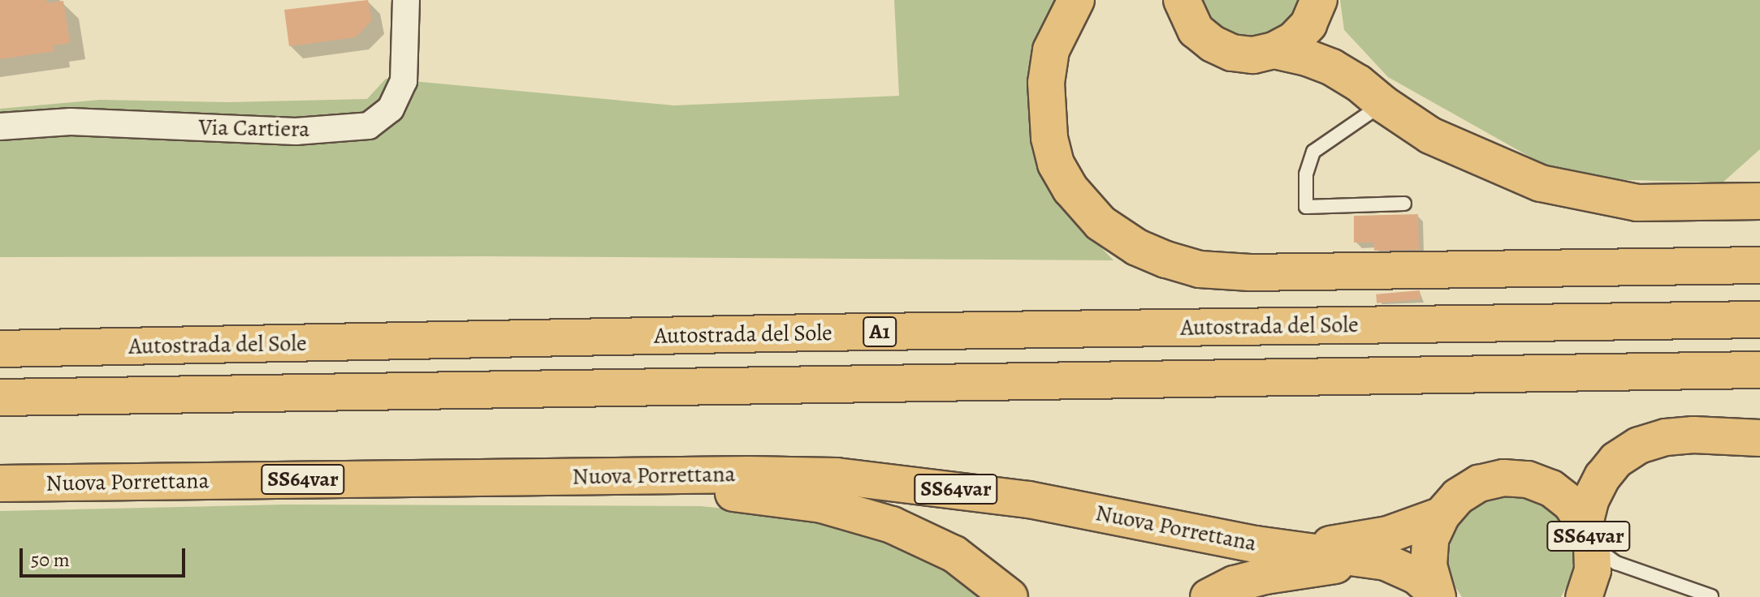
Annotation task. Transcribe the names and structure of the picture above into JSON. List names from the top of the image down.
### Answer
{
  "streets": {
    "highway": [
      "Autostrada del Sole",
      "A1",
      "Nuova Porrettana",
      "SS64var"
    ],
    "street": ["Via Cartiera"]
  },
  "crossings": [
    ["Nuova Porrettana", "SS64var"]
  ],
  "scale_bar": "50 m"
}
